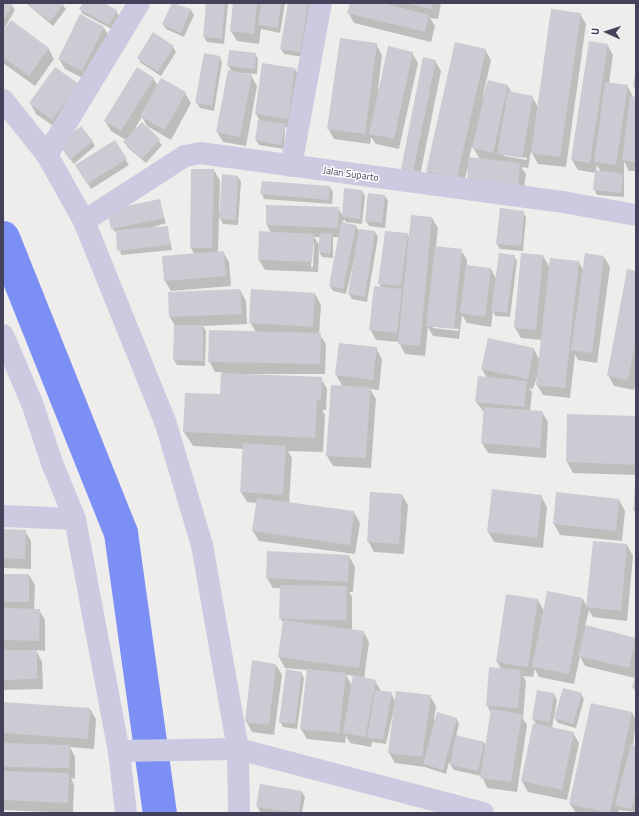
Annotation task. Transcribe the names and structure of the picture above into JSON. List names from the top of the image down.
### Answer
{
  "streets": {
    "street": ["Jalan Suparto"]
  },
  "north": "left"
}
